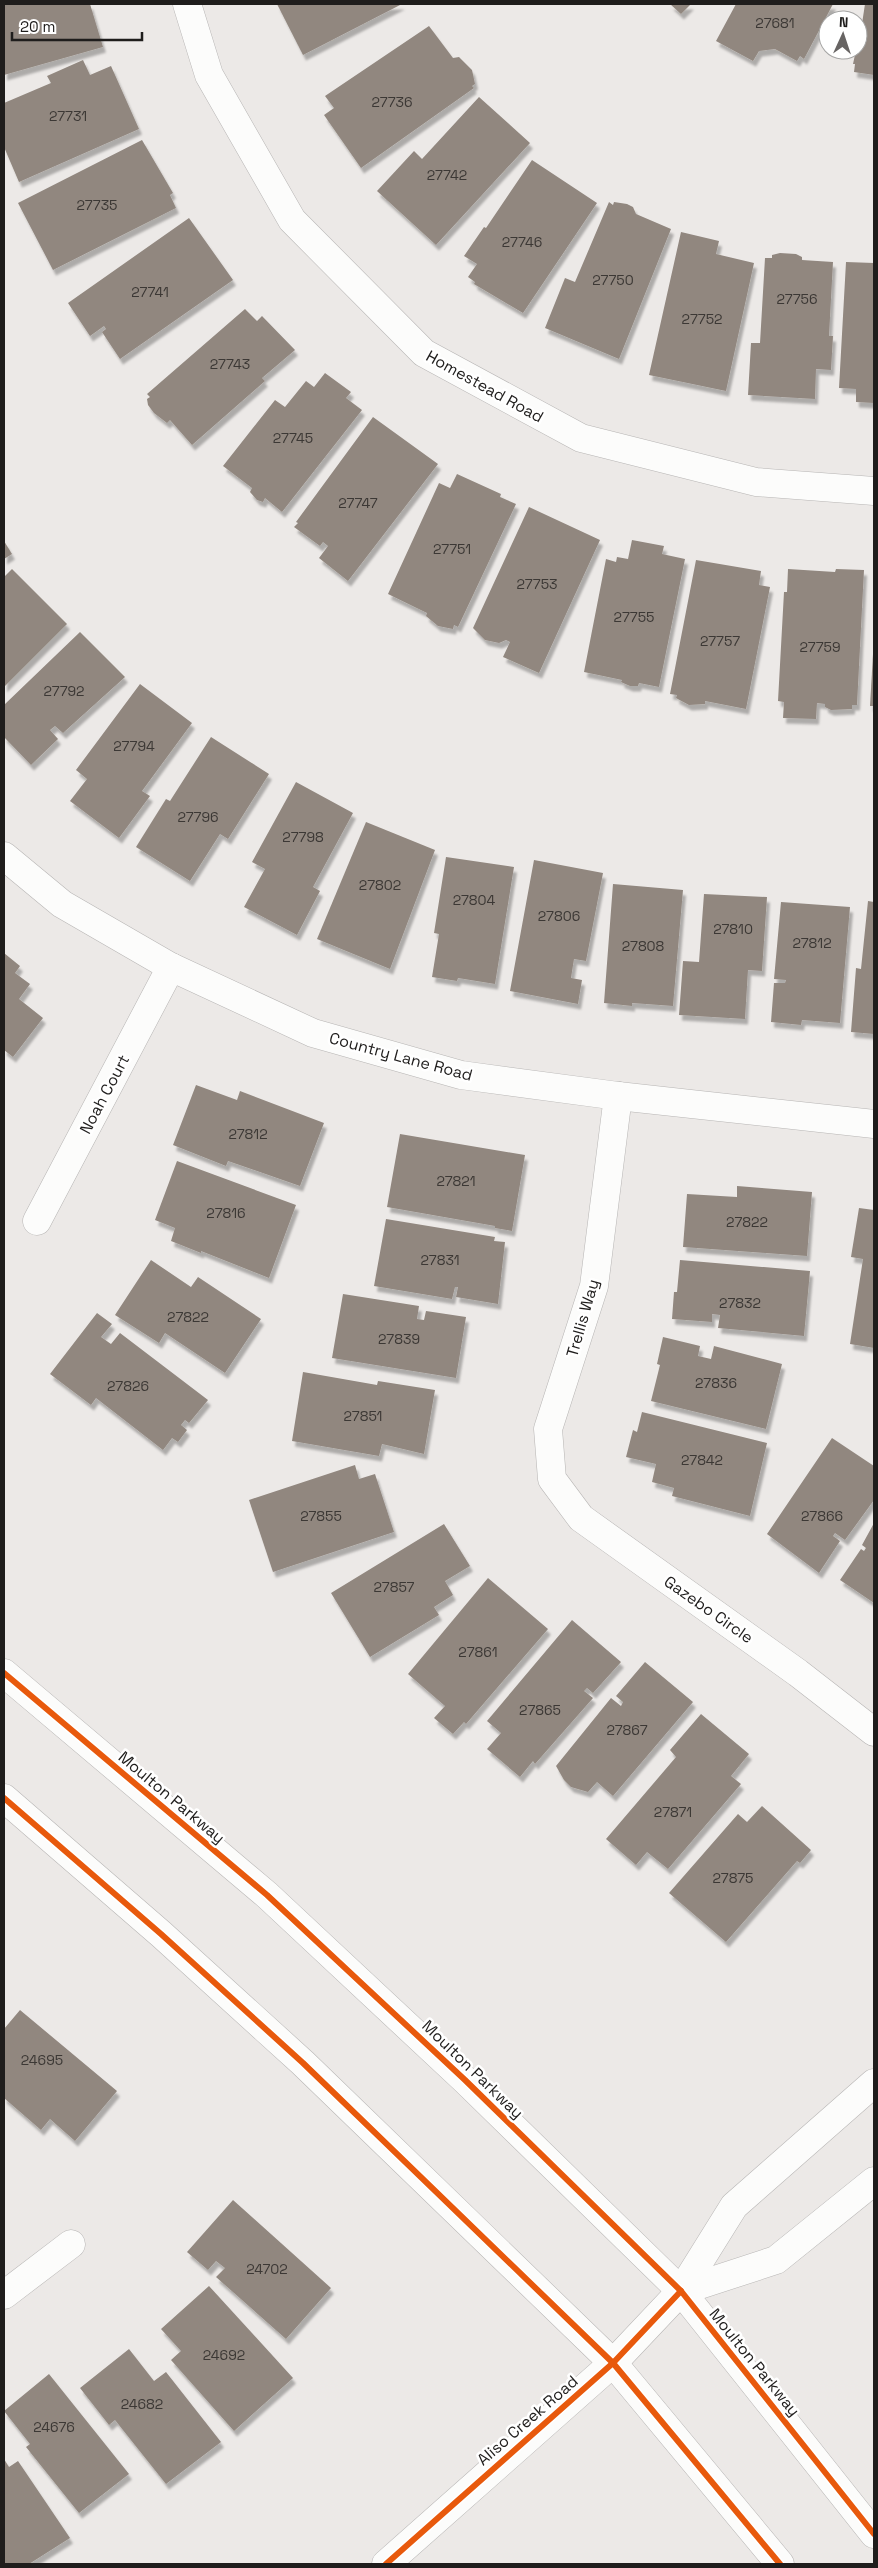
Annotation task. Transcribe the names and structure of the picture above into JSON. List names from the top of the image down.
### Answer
{
  "streets": {
    "street": [
      "Homestead Road",
      "Country Lane Road",
      "Noah Court",
      "Trellis Way",
      "Gazebo Circle",
      "Moulton Parkway",
      "Aliso Creek Road"
    ]
  },
  "crossings": [
    ["Country Lane Road", "Noah Court"],
    ["Country Lane Road", "Trellis Way"],
    ["Trellis Way", "Gazebo Circle"],
    ["Moulton Parkway", "Aliso Creek Road"]
  ],
  "house_numbers": [
    "27681",
    "27736",
    "27731",
    "27742",
    "27735",
    "27746",
    "27750",
    "27741",
    "27756",
    "27752",
    "27743",
    "27745",
    "27747",
    "27751",
    "27753",
    "27755",
    "27757",
    "27759",
    "27792",
    "27794",
    "27796",
    "27798",
    "27802",
    "27804",
    "27806",
    "27810",
    "27812",
    "27808",
    "27812",
    "27821",
    "27816",
    "27822",
    "27831",
    "27832",
    "27822",
    "27839",
    "27836",
    "27826",
    "27851",
    "27842",
    "27855",
    "27866",
    "27857",
    "27861",
    "27865",
    "27867",
    "27871",
    "27875",
    "24695",
    "24702",
    "24692",
    "24682",
    "24676"
  ],
  "scale_bar": "20 m",
  "north": "top"
}
